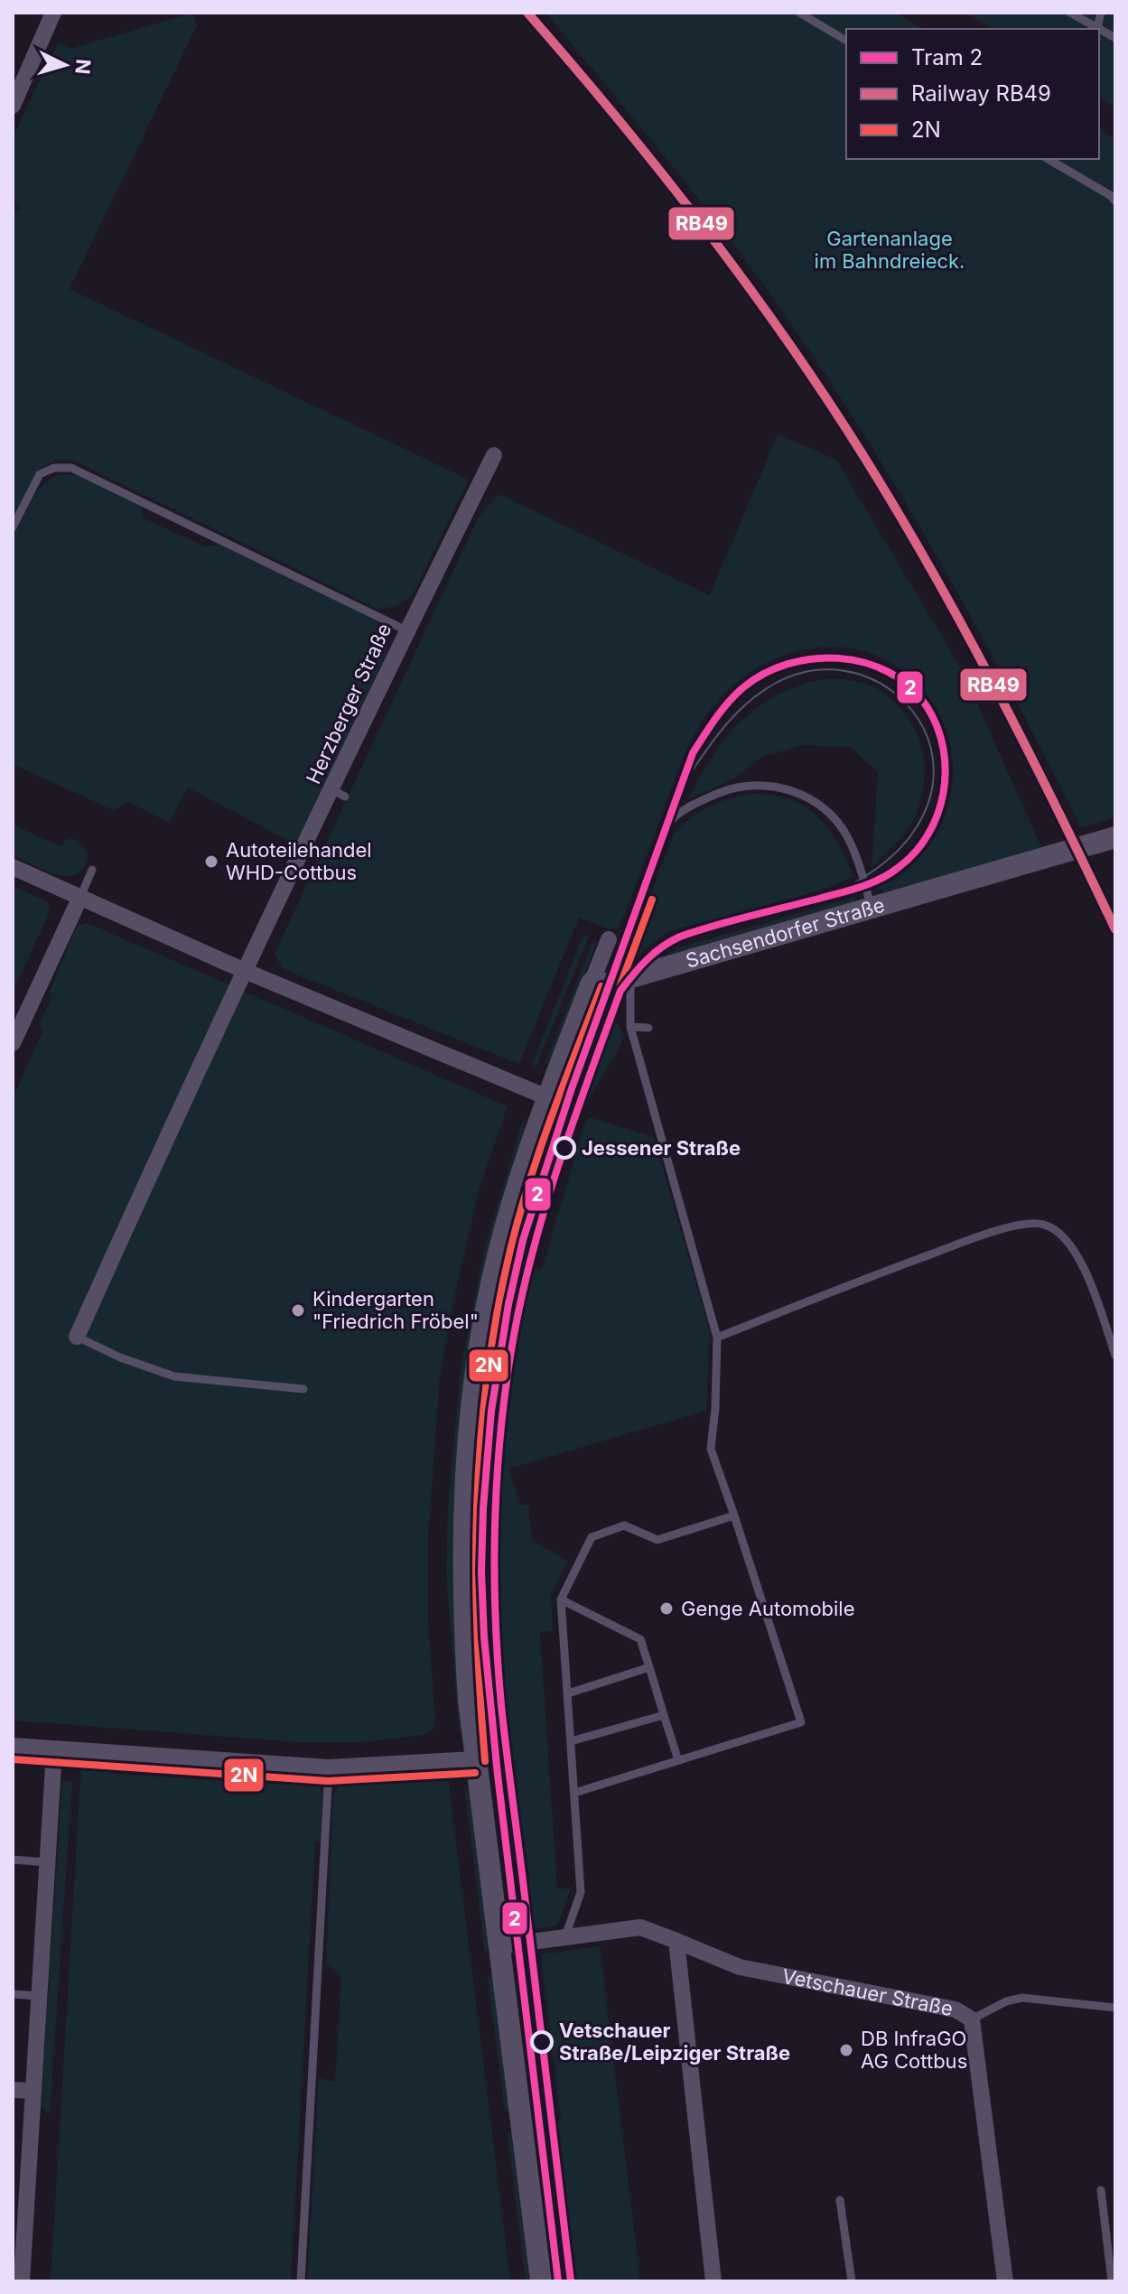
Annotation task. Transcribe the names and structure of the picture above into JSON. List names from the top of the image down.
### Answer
{
  "streets": {
    "street": ["Herzberger Straße", "Sachsendorfer Straße", "Vetschauer Straße"]
  },
  "parks": ["Gartenanlage im Bahndreieck."],
  "places": [
    "Autoteilehandel WHD-Cottbus",
    "Jessener Straße",
    "Kindergarten \"Friedrich Fröbel\"",
    "Genge Automobile",
    "Vetschauer Straße/Leipziger Straße",
    "DB InfraGO AG Cottbus"
  ],
  "lines": ["rail line RB49", "tram line 2", "transit line 2N"],
  "legend": ["Tram 2", "Railway RB49", "2N"],
  "north": "right"
}
